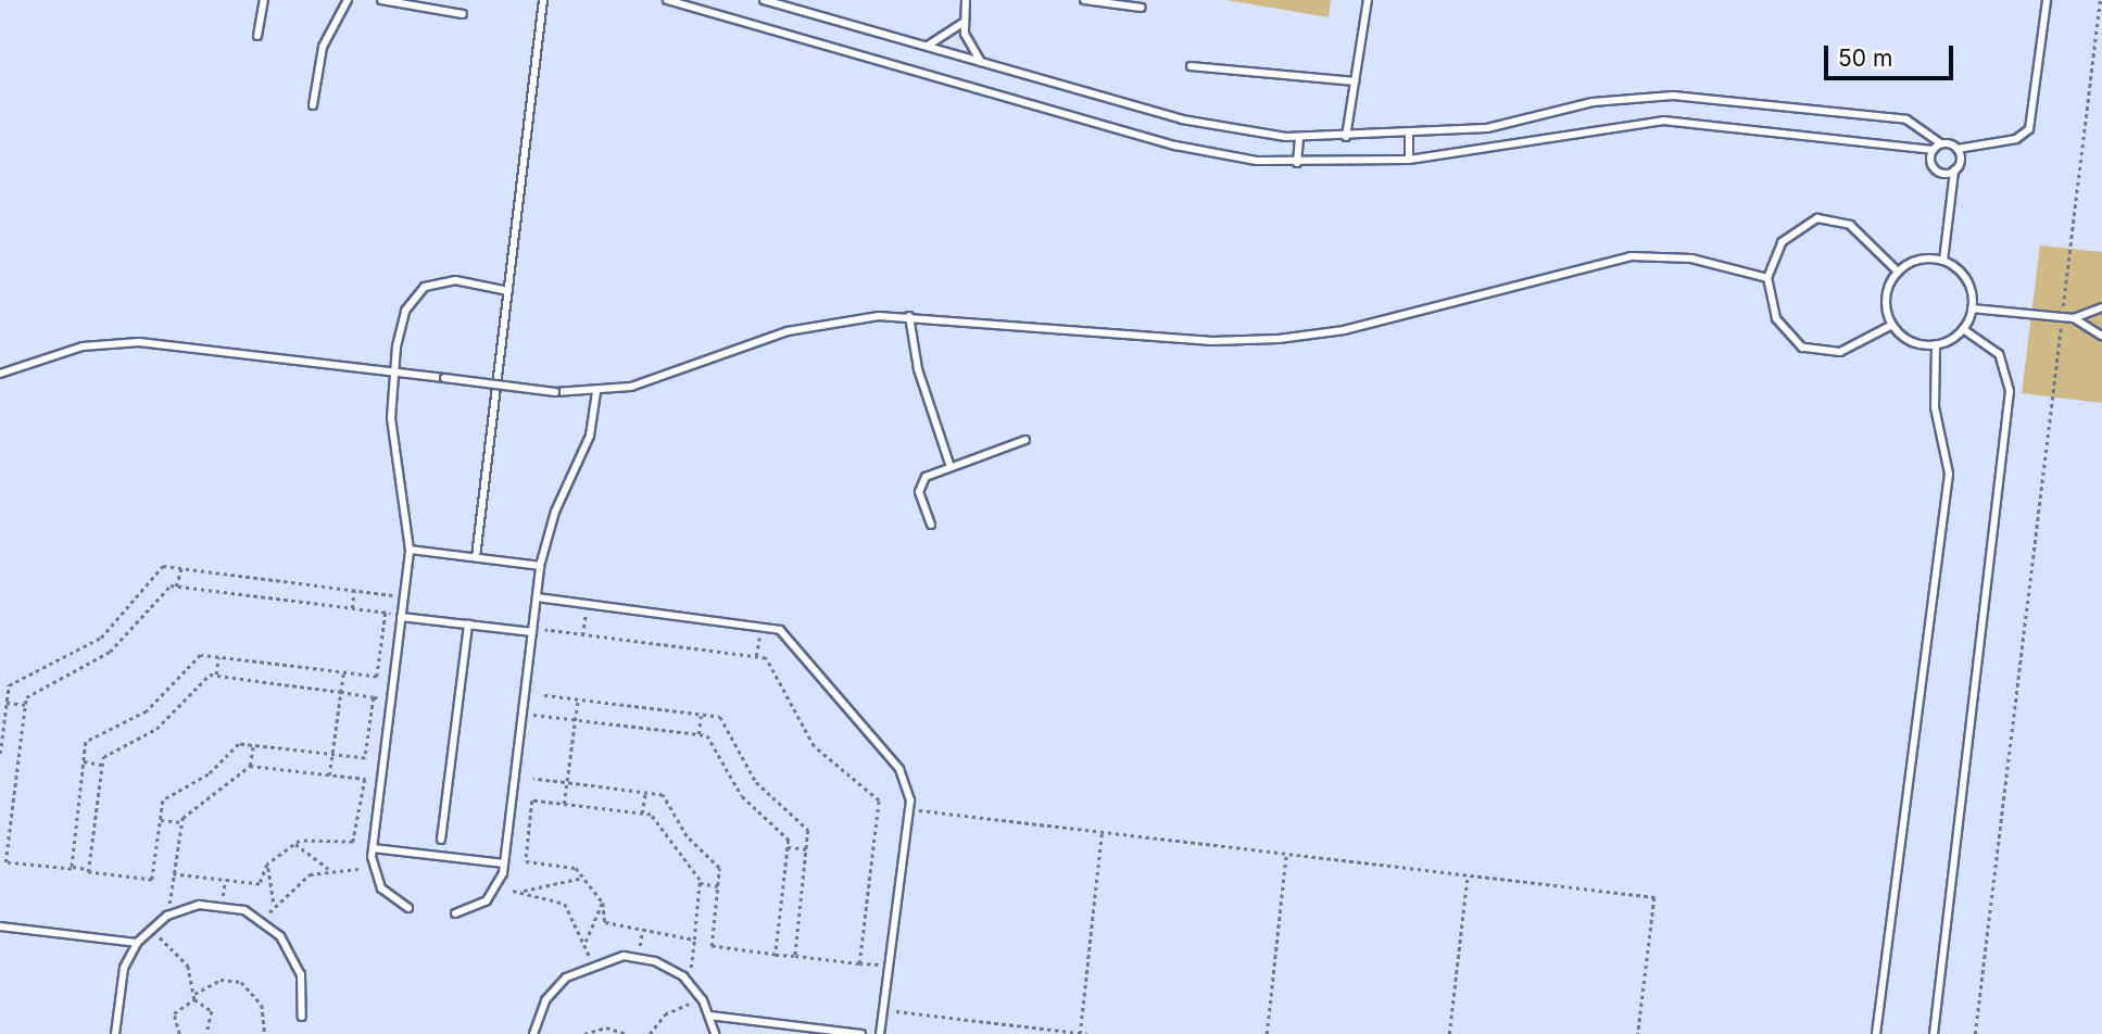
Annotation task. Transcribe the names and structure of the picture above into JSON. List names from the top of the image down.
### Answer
{
  "scale_bar": "50 m"
}
